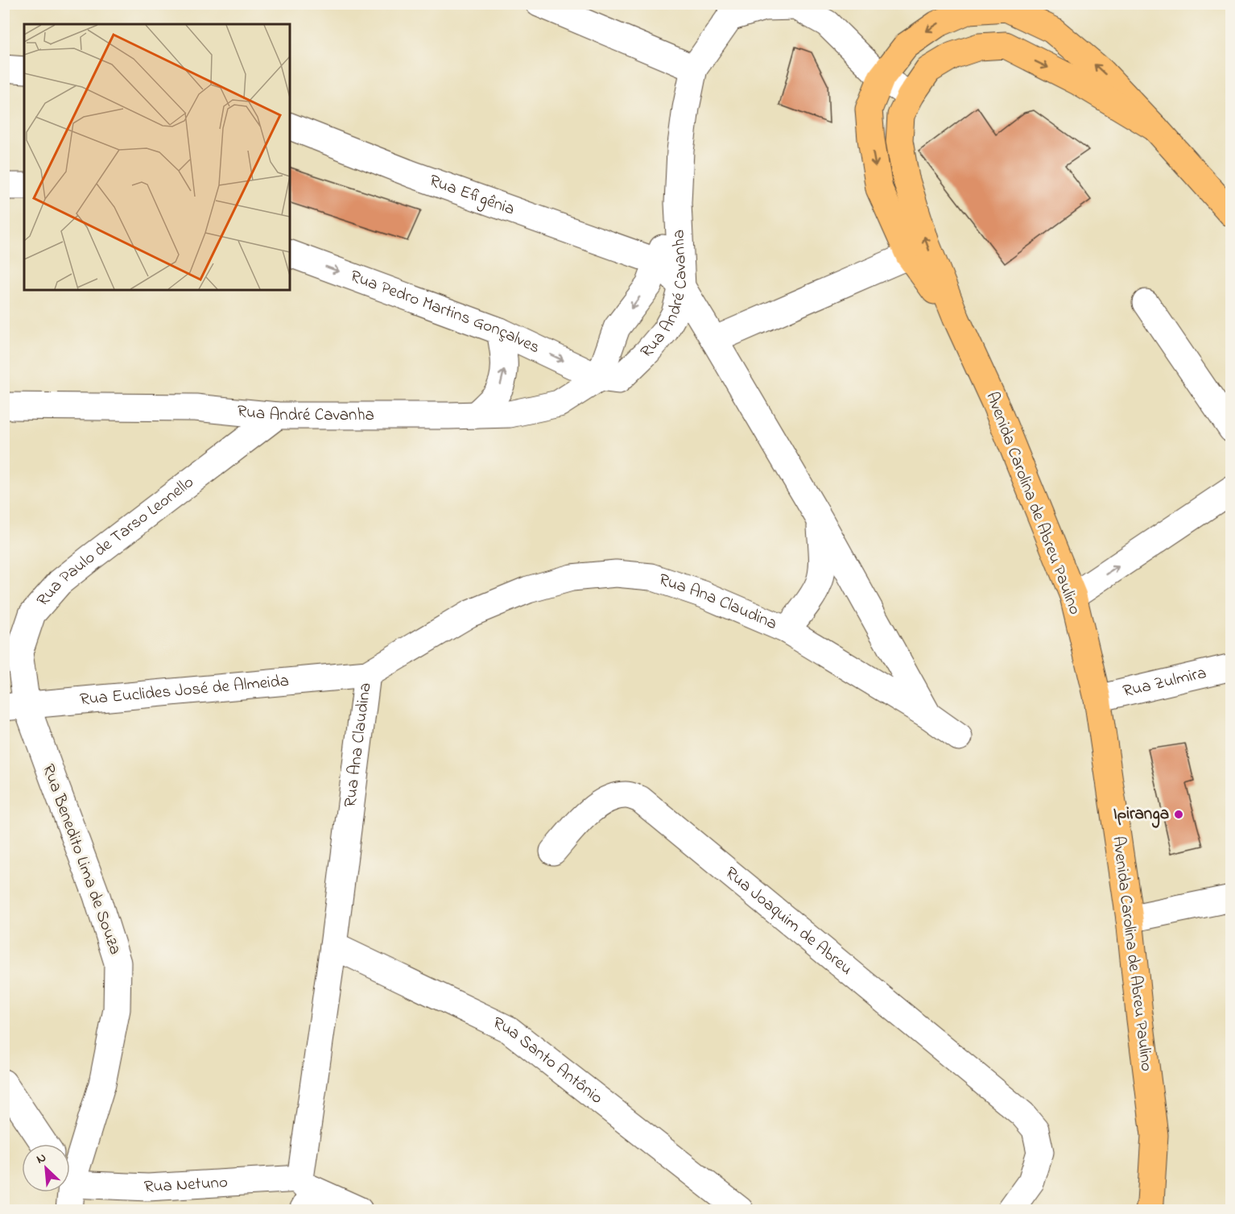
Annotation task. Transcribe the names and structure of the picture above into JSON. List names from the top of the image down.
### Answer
{
  "streets": {
    "main road": ["Avenida Carolina de Abreu Paulino"],
    "street": [
      "Rua Efigênia",
      "Rua André Cavanha",
      "Rua Pedro Martins Gonçalves",
      "Rua Paulo de Tarso Leonello",
      "Rua Ana Claudina",
      "Rua Zulmira",
      "Rua Euclides José de Almeida",
      "Rua Benedito Lima de Souza",
      "Rua Joaquim de Abreu",
      "Rua Santo Antônio",
      "Rua Netuno"
    ]
  },
  "crossings": [
    ["Rua Efigênia", "Rua André Cavanha"],
    ["Rua Efigênia", "Rua Ana Claudina"],
    ["Rua André Cavanha", "Rua Pedro Martins Gonçalves"],
    ["Rua André Cavanha", "Avenida Carolina de Abreu Paulino"],
    ["Rua André Cavanha", "Rua Paulo de Tarso Leonello"],
    ["Rua André Cavanha", "Rua Ana Claudina"],
    ["Avenida Carolina de Abreu Paulino", "Rua Zulmira"],
    ["Rua Paulo de Tarso Leonello", "Rua Euclides José de Almeida"],
    ["Rua Paulo de Tarso Leonello", "Rua Benedito Lima de Souza"],
    ["Rua Ana Claudina", "Rua Euclides José de Almeida"],
    ["Rua Ana Claudina", "Rua Santo Antônio"],
    ["Rua Ana Claudina", "Rua Netuno"],
    ["Rua Euclides José de Almeida", "Rua Benedito Lima de Souza"]
  ],
  "one_way": ["Rua Pedro Martins Gonçalves"],
  "places": ["Ipiranga"],
  "north": "top left"
}
